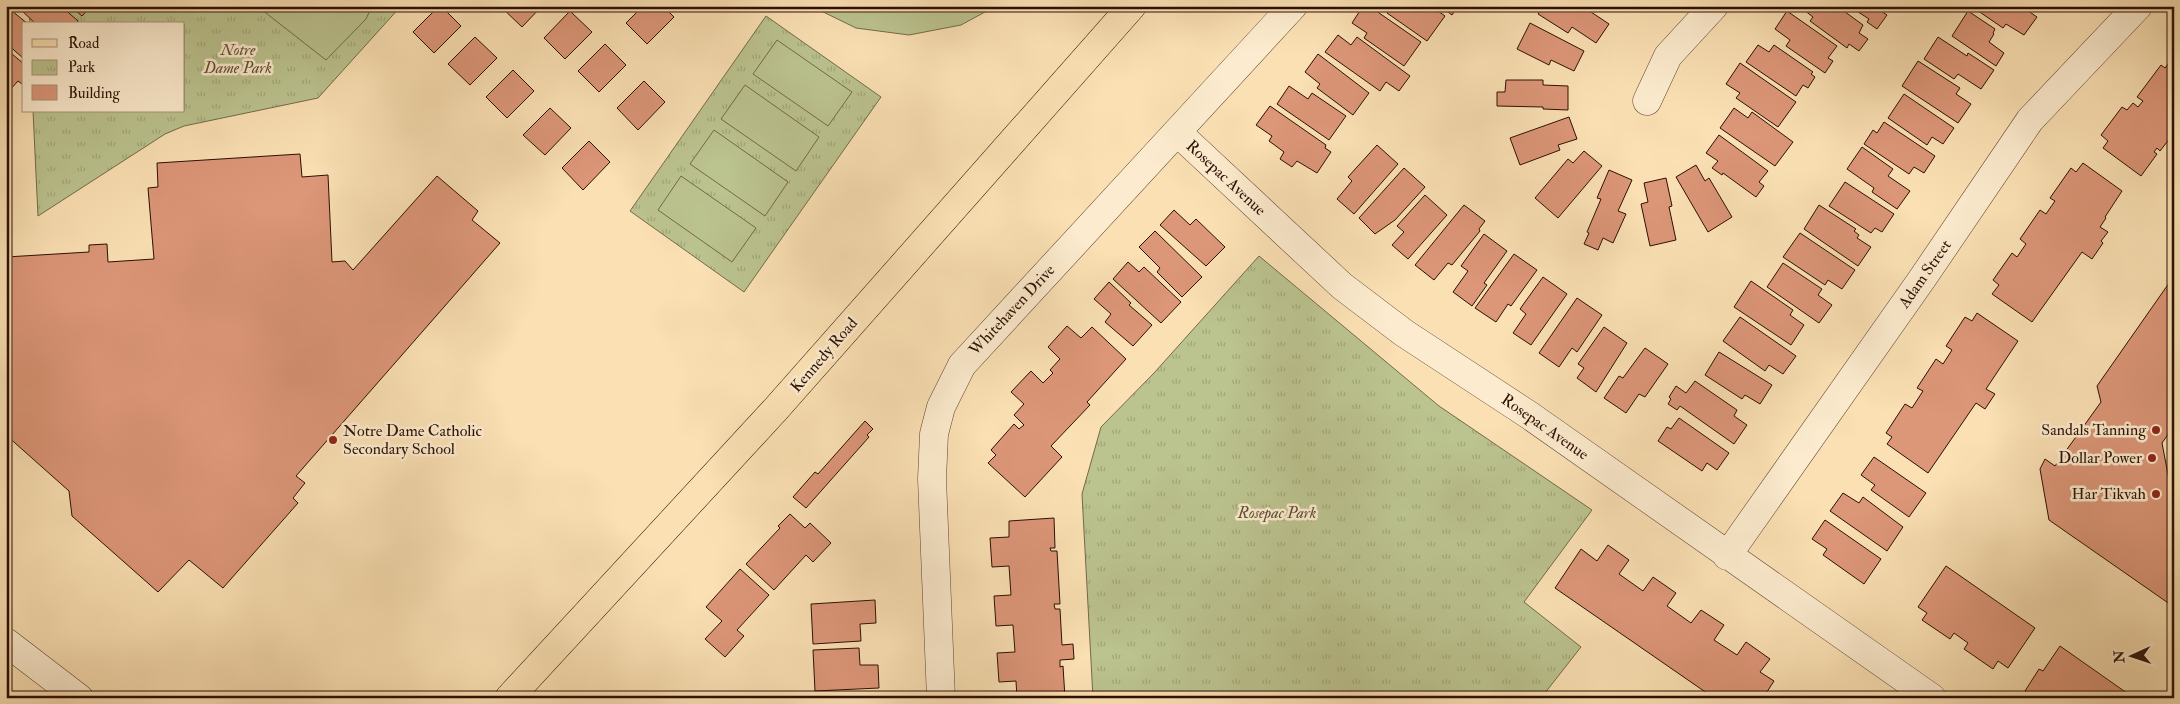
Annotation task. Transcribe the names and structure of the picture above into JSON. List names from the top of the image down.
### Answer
{
  "streets": {
    "main road": ["Kennedy Road"],
    "street": ["Rosepac Avenue", "Adam Street", "Whitehaven Drive"]
  },
  "crossings": [
    ["Rosepac Avenue", "Adam Street"],
    ["Rosepac Avenue", "Whitehaven Drive"]
  ],
  "parks": ["Notre Dame Park", "Rosepac Park"],
  "places": [
    "Sandals Tanning",
    "Notre Dame Catholic Secondary School",
    "Dollar Power",
    "Har Tikvah"
  ],
  "legend": ["Road", "Park", "Building"],
  "north": "left"
}
